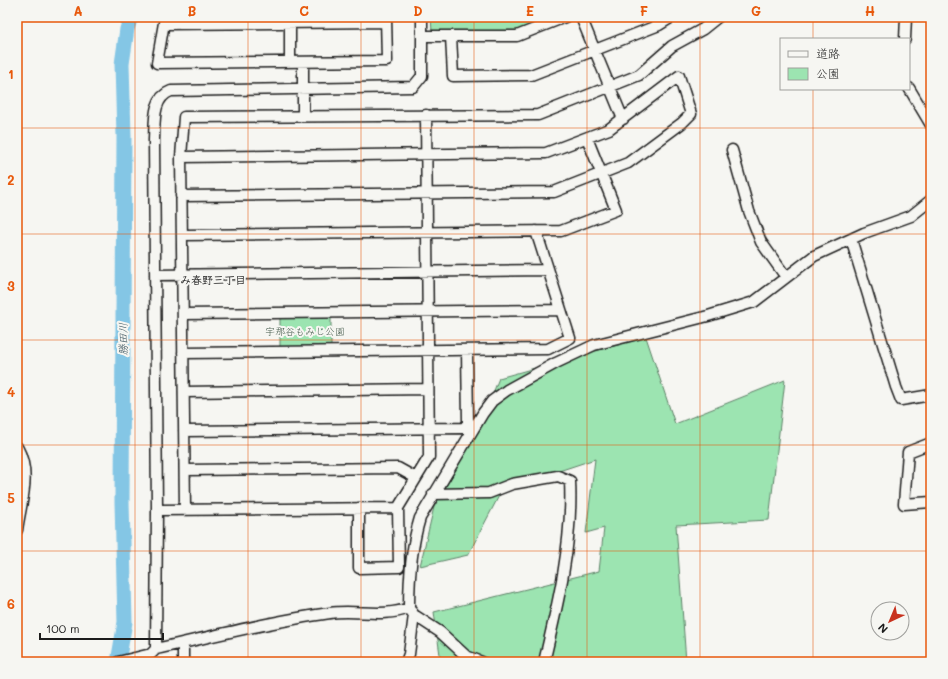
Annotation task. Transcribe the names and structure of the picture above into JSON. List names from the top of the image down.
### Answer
{
  "districts": ["み春野三丁目"],
  "water": ["勝田川"],
  "parks": ["宇那谷もみじ公園"],
  "legend": ["道路", "公園"],
  "scale_bar": "100 m",
  "north": "bottom left",
  "grid": {
    "columns": [
      "A",
      "B",
      "C",
      "D",
      "E",
      "F",
      "G",
      "H"
    ],
    "rows": [
      "1",
      "2",
      "3",
      "4",
      "5",
      "6"
    ]
  }
}
